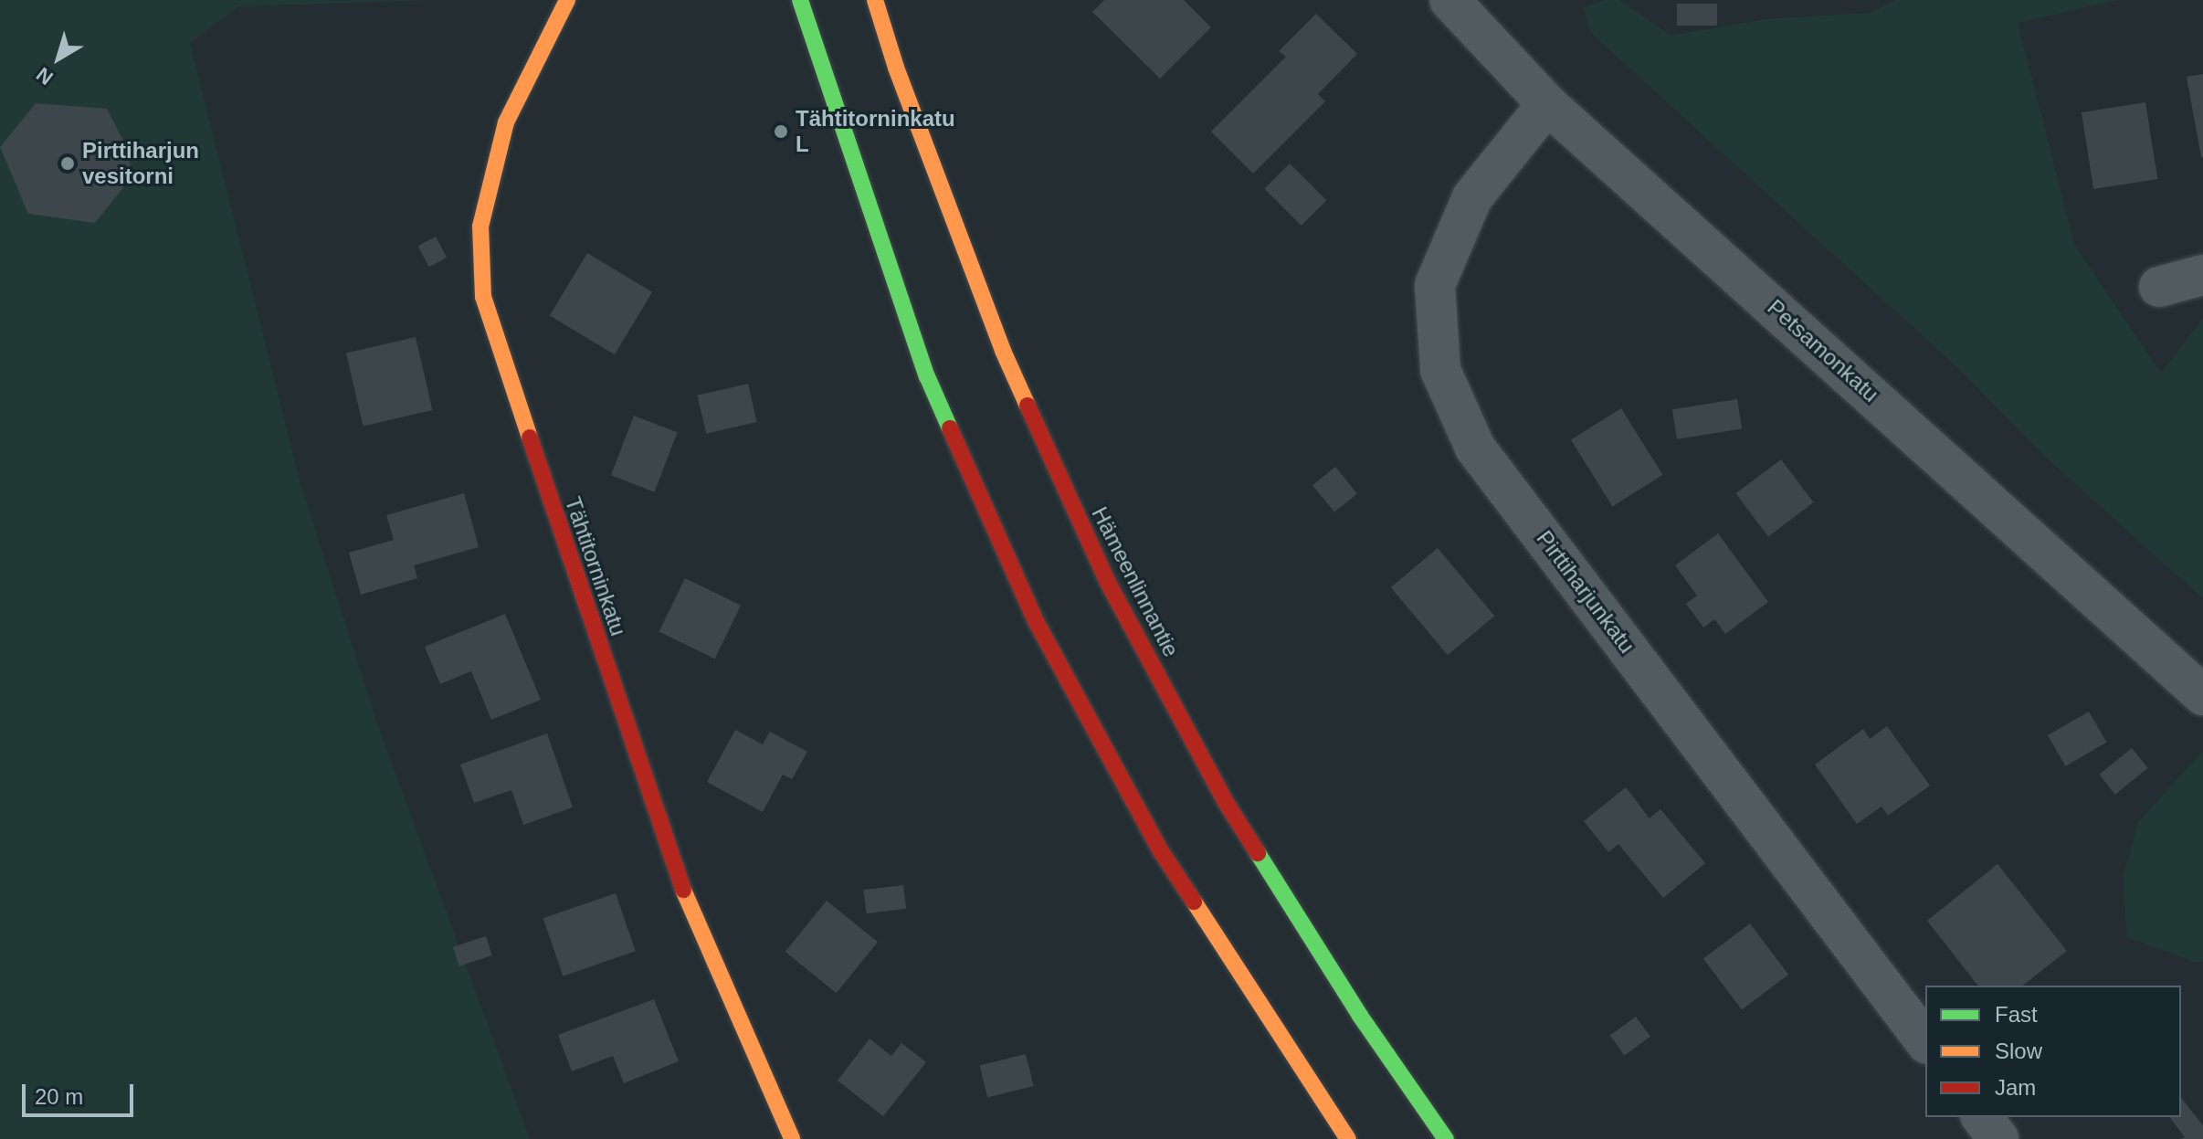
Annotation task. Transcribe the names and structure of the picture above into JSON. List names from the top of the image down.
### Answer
{
  "streets": {
    "main road": ["Tähtitorninkatu", "Hämeenlinnantie"],
    "street": ["Petsamonkatu", "Pirttiharjunkatu"]
  },
  "crossings": [
    ["Petsamonkatu", "Pirttiharjunkatu"]
  ],
  "places": ["Tähtitorninkatu L", "Pirttiharjun vesitorni"],
  "legend": ["Fast", "Slow", "Jam"],
  "scale_bar": "20 m",
  "north": "bottom left"
}
